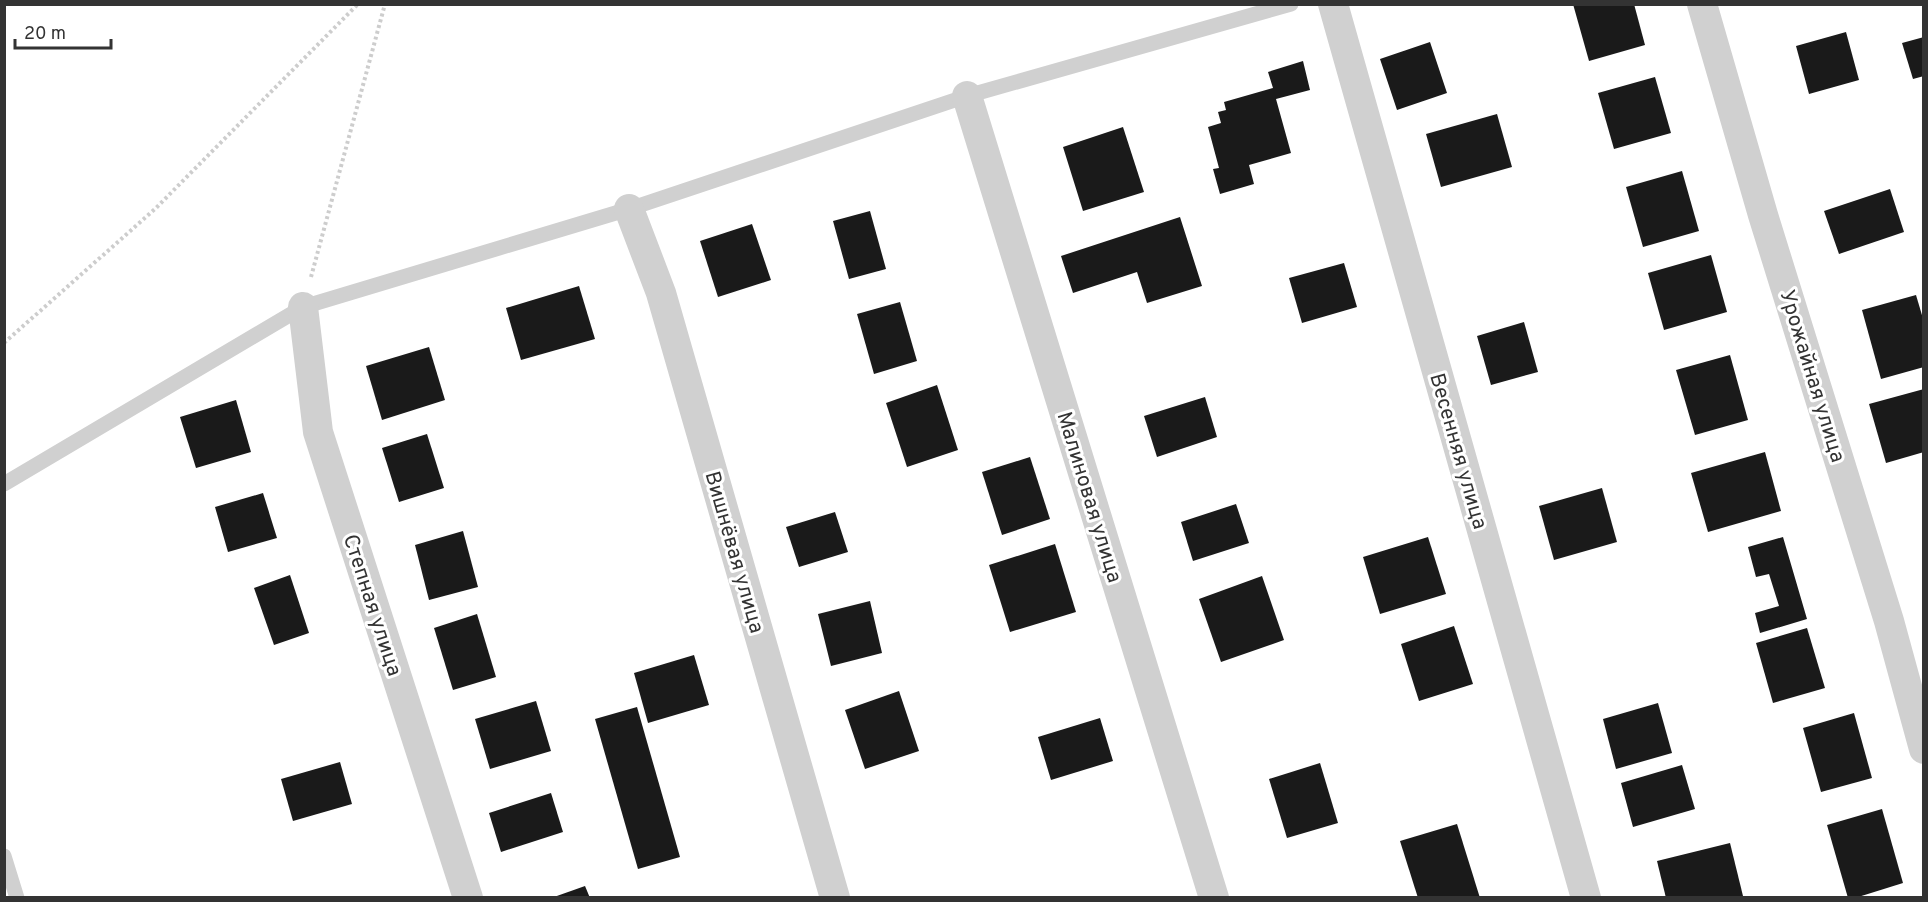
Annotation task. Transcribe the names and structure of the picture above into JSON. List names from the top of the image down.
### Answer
{
  "streets": {
    "street": [
      "Урожайная улица",
      "Весенняя улица",
      "Малиновая улица",
      "Вишнёвая улица",
      "Степная улица"
    ]
  },
  "scale_bar": "20 m"
}
